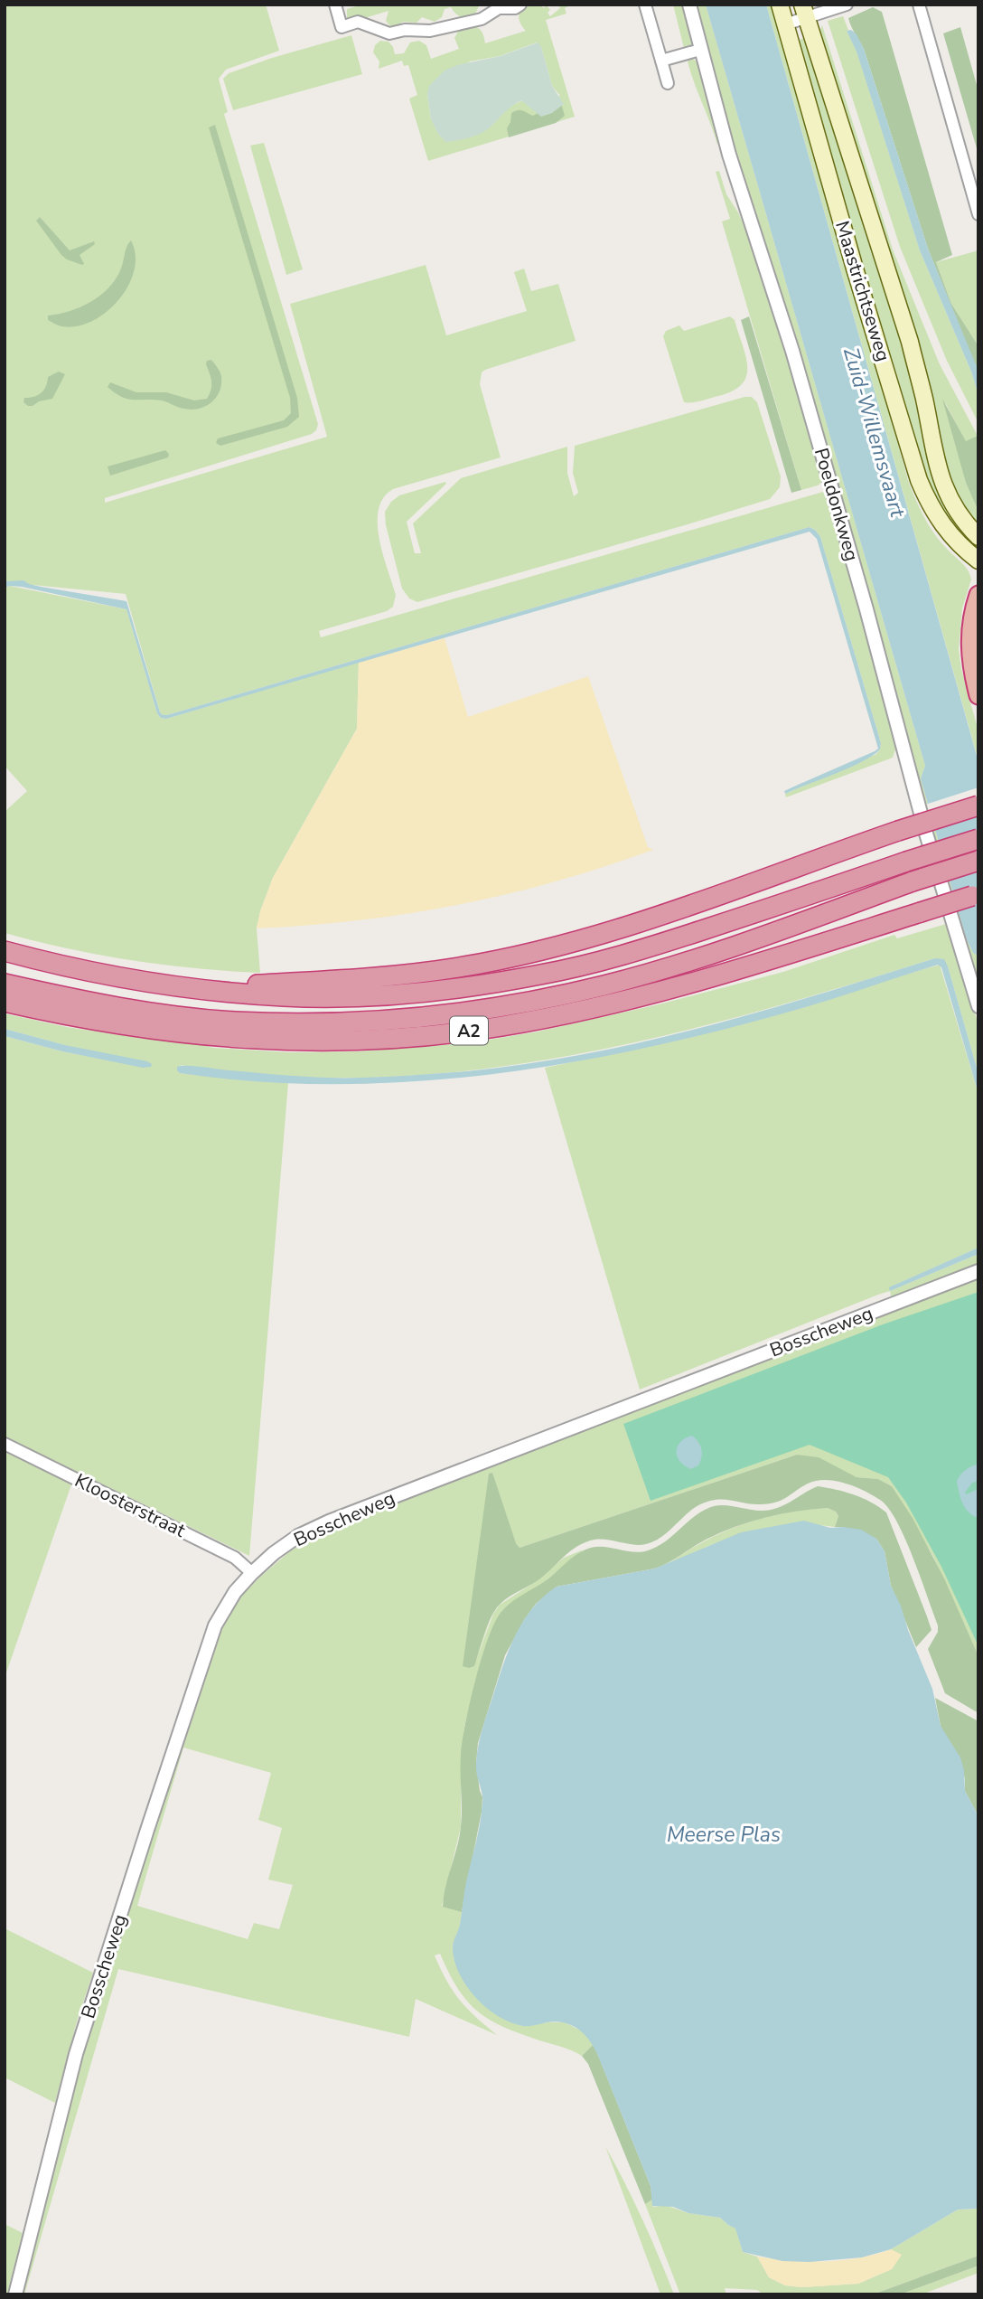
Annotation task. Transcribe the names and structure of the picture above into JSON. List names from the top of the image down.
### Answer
{
  "streets": {
    "highway": ["A2"],
    "main road": ["Maastrichtseweg"],
    "street": ["Poeldonkweg", "Bosscheweg", "Kloosterstraat"]
  },
  "crossings": [
    ["Bosscheweg", "Kloosterstraat"]
  ],
  "water": ["Zuid-Willemsvaart", "Meerse Plas"]
}
